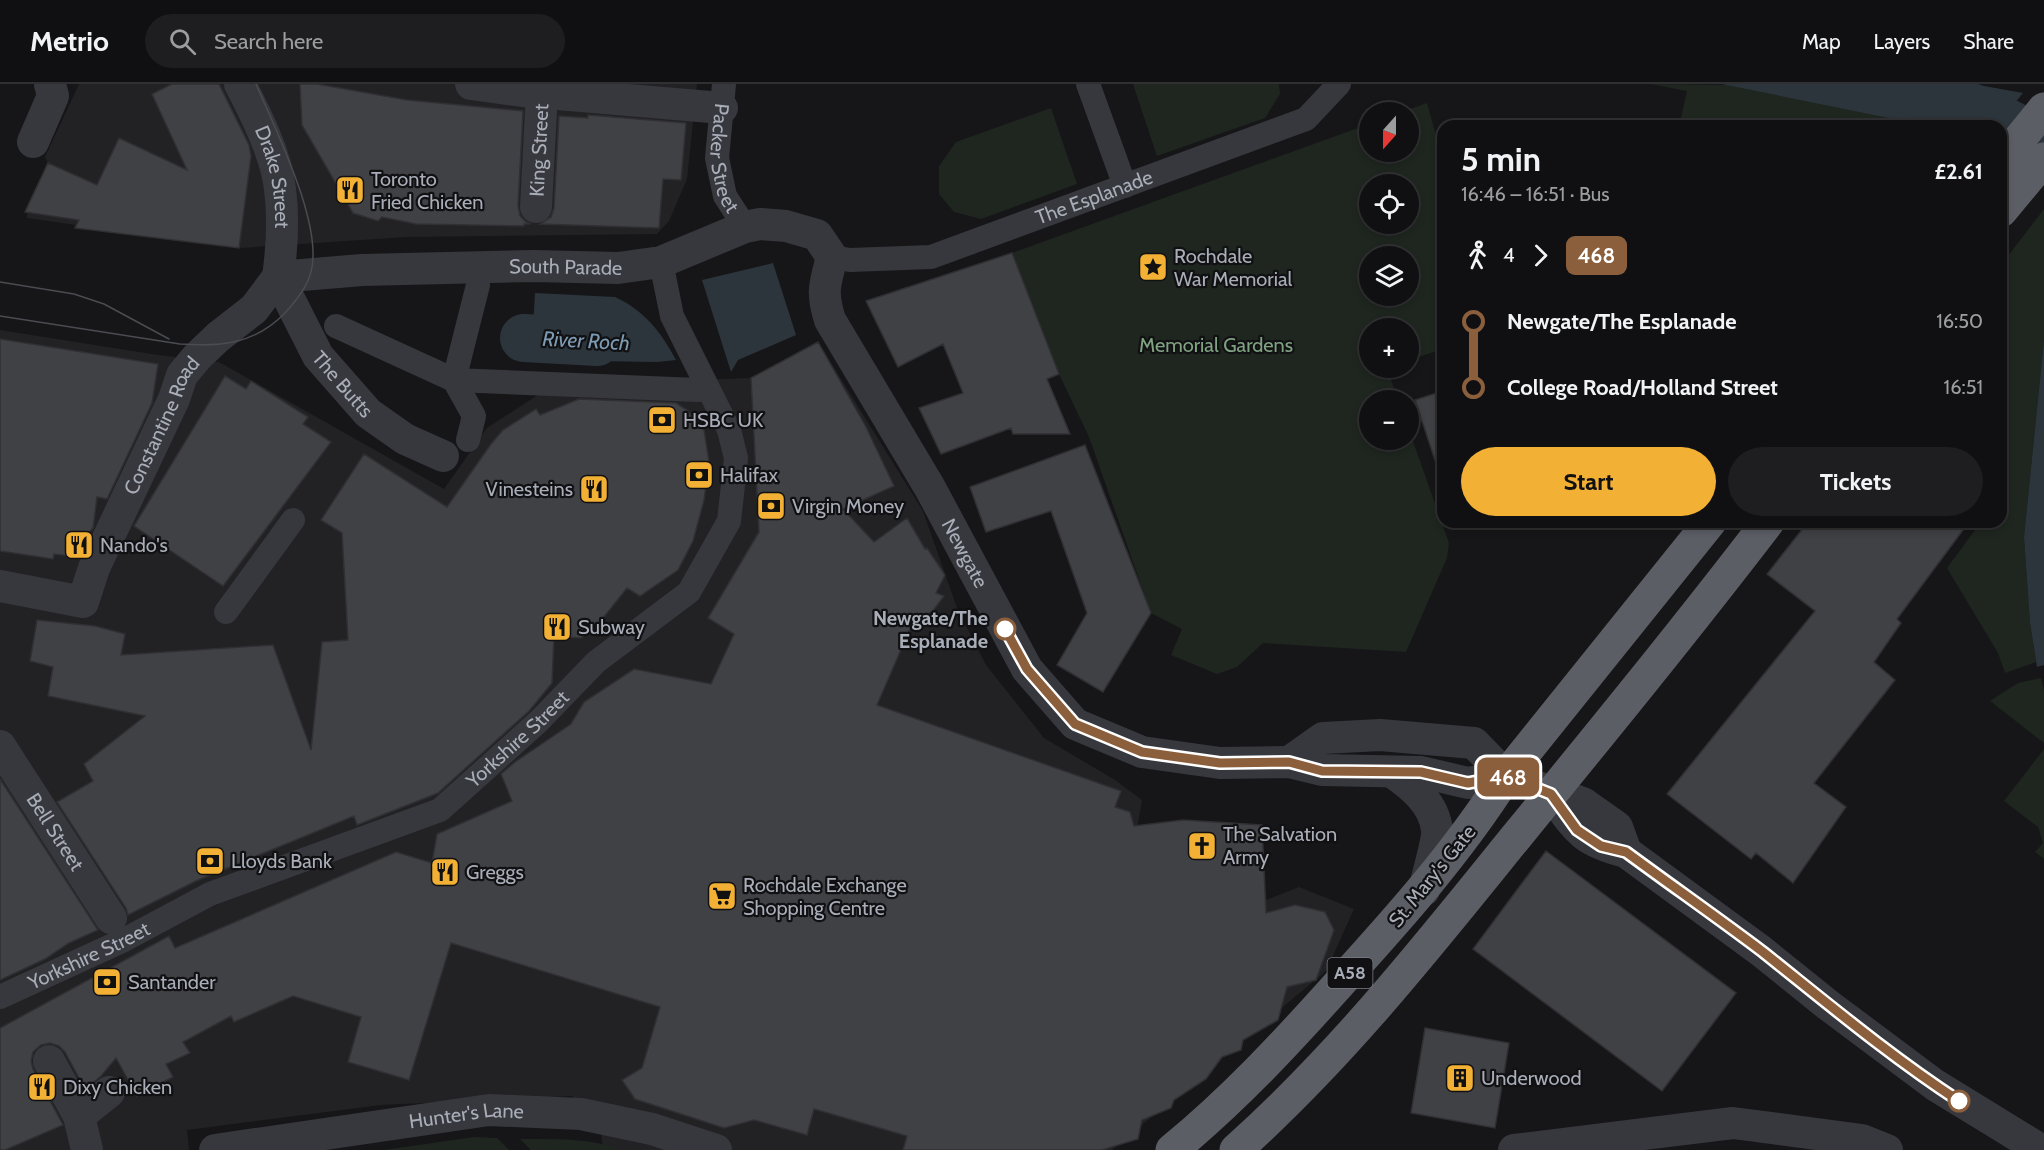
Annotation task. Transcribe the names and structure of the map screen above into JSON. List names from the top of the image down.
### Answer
{
  "streets": {
    "highway": ["St. Mary's Gate", "A58"],
    "street": [
      "King Street",
      "Packer Street",
      "Drake Street",
      "The Esplanade",
      "South Parade",
      "The Butts",
      "Constantine Road",
      "Newgate",
      "Yorkshire Street",
      "Bell Street",
      "Hunter's Lane"
    ]
  },
  "crossings": [
    ["Packer Street", "South Parade"],
    ["Drake Street", "South Parade"],
    ["Drake Street", "The Butts"],
    ["Drake Street", "Constantine Road"],
    ["The Esplanade", "South Parade"],
    ["The Esplanade", "Newgate"],
    ["South Parade", "The Butts"],
    ["South Parade", "Constantine Road"],
    ["South Parade", "Newgate"],
    ["South Parade", "Yorkshire Street"],
    ["The Butts", "Constantine Road"],
    ["Newgate", "St. Mary's Gate"]
  ],
  "water": ["River Roch"],
  "parks": ["Memorial Gardens"],
  "places": {
    "restaurant": [
      "Toronto Fried Chicken",
      "Vinesteins",
      "Nando's",
      "Subway",
      "Greggs",
      "Dixy Chicken"
    ],
    "place": ["Rochdale War Memorial"],
    "bank": [
      "HSBC UK",
      "Halifax",
      "Virgin Money",
      "Lloyds Bank",
      "Santander"
    ],
    "other": ["Newgate/The Esplanade"],
    "church": ["The Salvation Army"],
    "supermarket": ["Rochdale Exchange Shopping Centre"],
    "building": ["Underwood"]
  },
  "lines": ["bus line 468"],
  "north": "bottom",
  "page": {
    "header": "Metrio",
    "search": "Search here",
    "nav": ["Map", "Layers", "Share"],
    "on_map": "468",
    "map_buttons": ["+", "−"],
    "heading": ["5 min", "16:46 – 16:51 · Bus", "£2.61"],
    "legs": ["4", "468"],
    "list": [
      {
        "name": "Newgate/The Esplanade",
        "value": "16:50"
      },
      {
        "name": "College Road/Holland Street",
        "value": "16:51"
      }
    ],
    "buttons": ["Start", "Tickets"]
  }
}
